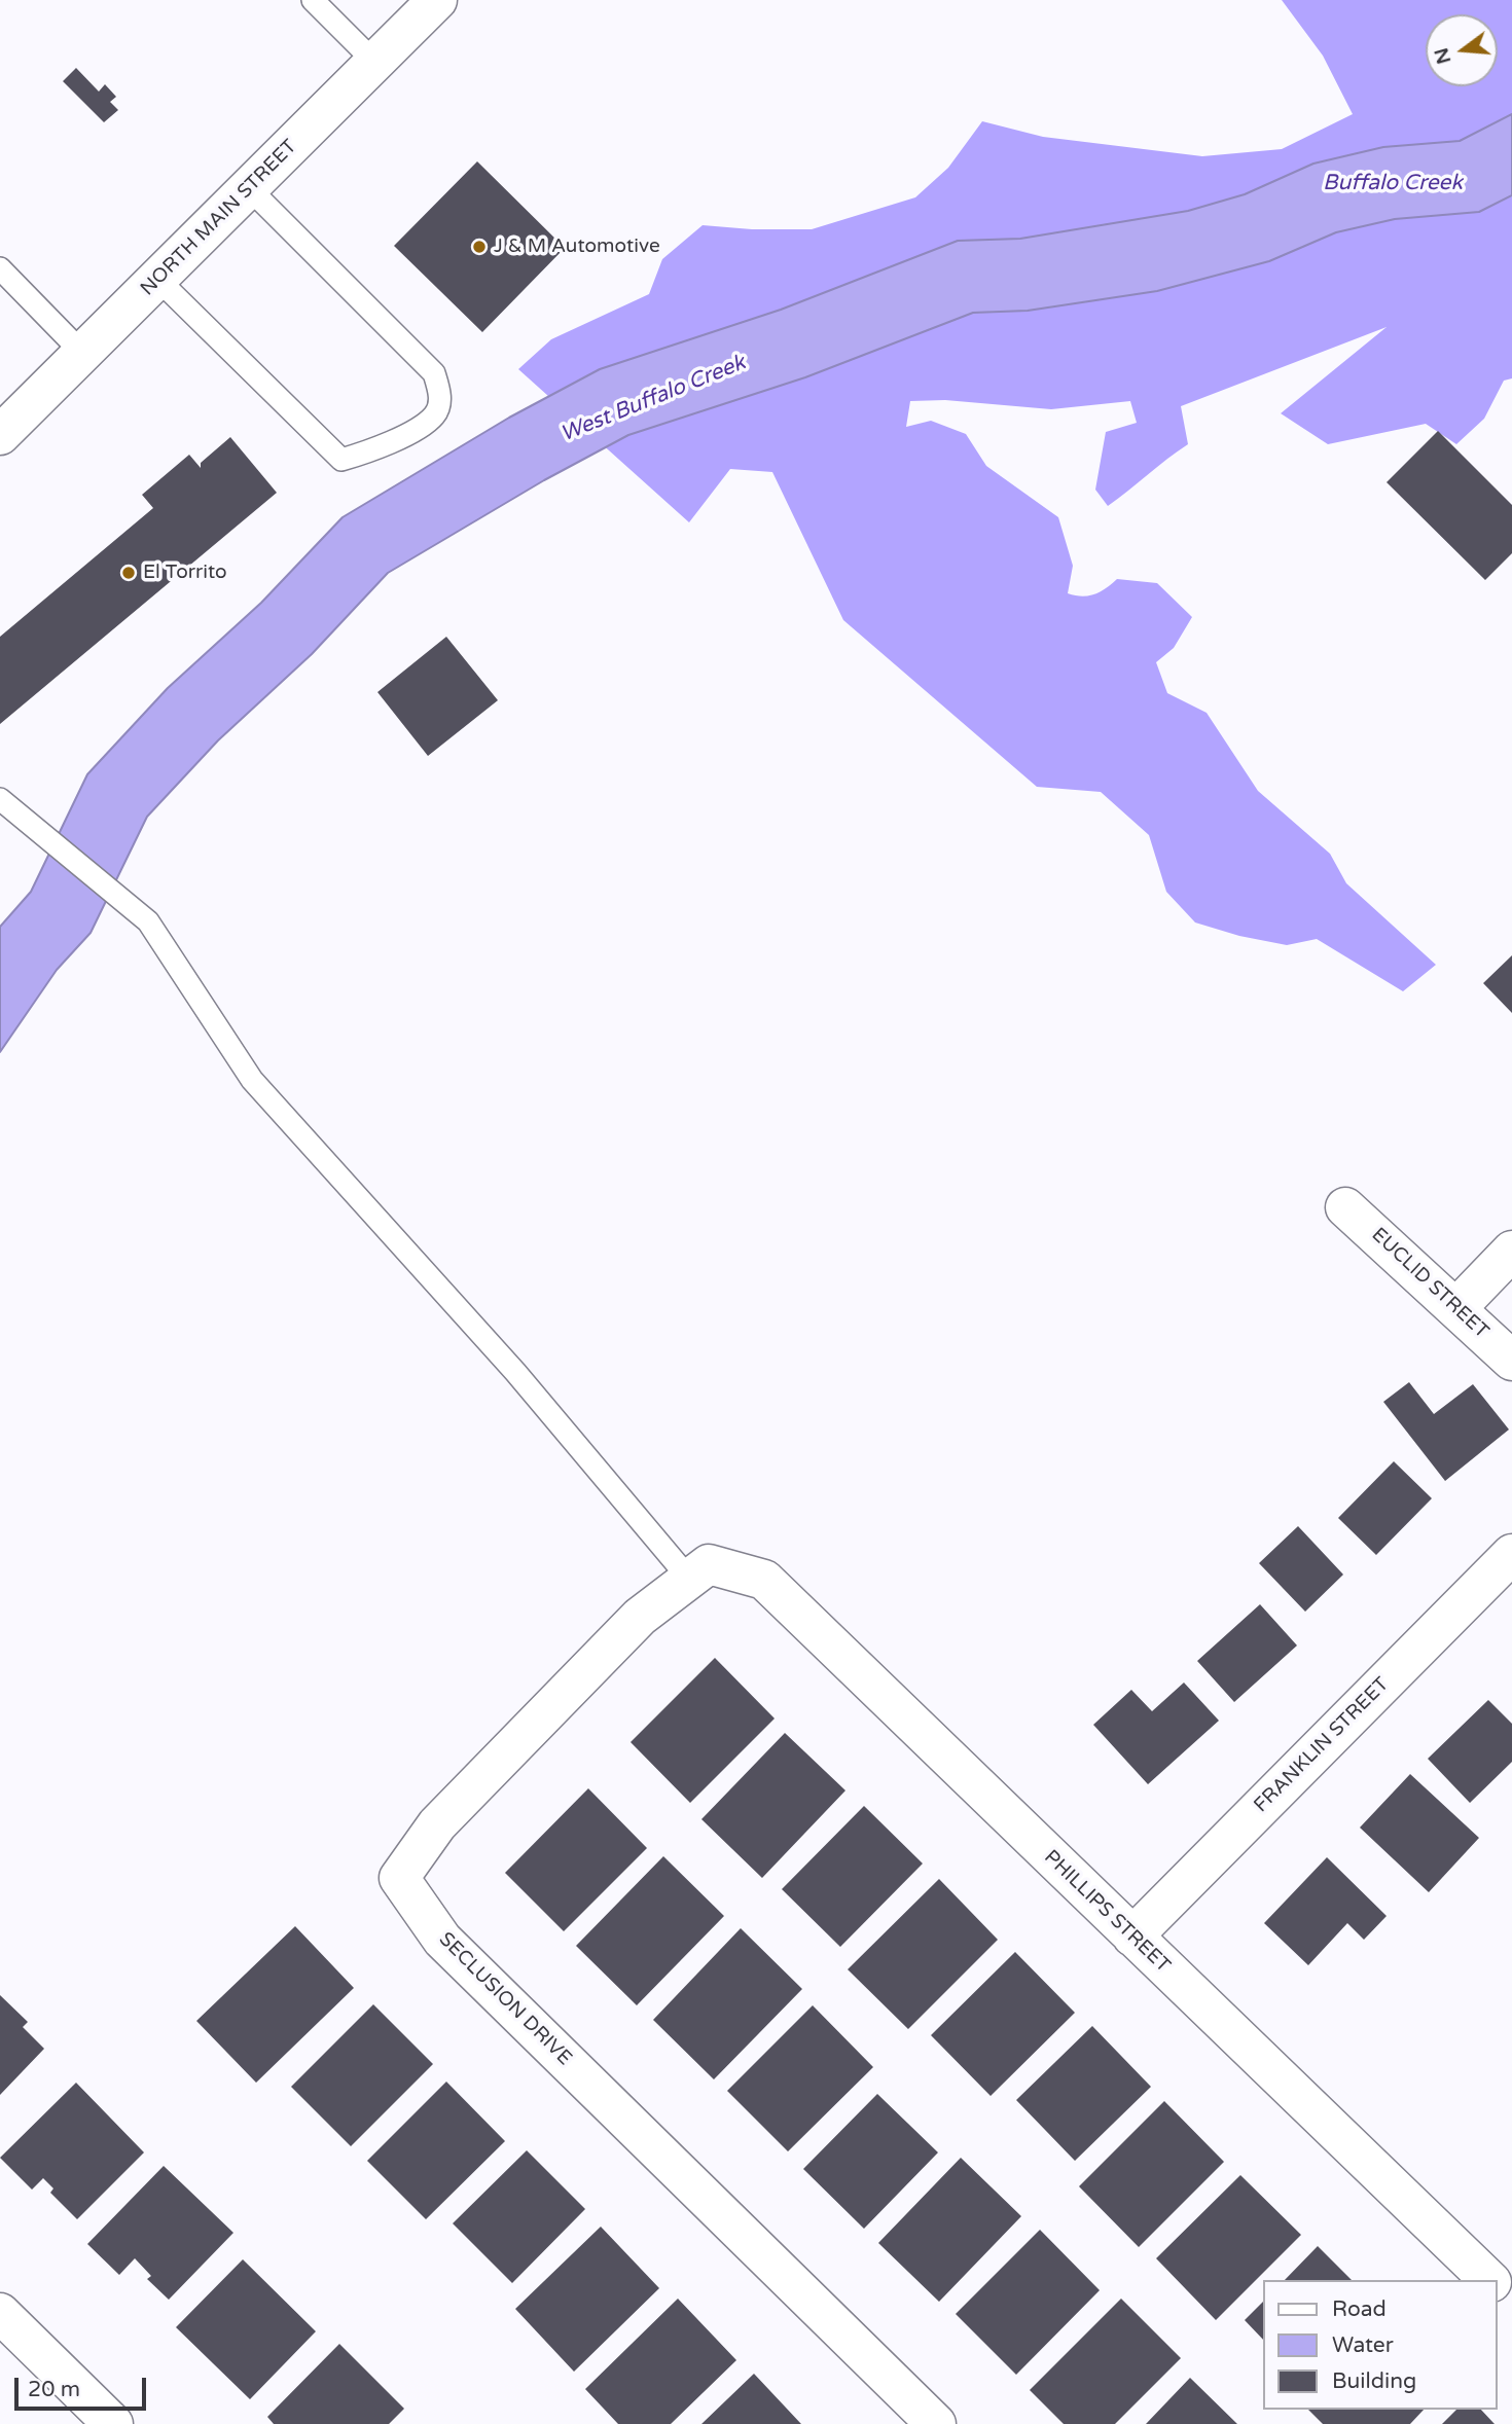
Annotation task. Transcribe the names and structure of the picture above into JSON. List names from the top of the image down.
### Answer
{
  "streets": {
    "street": [
      "NORTH MAIN STREET",
      "EUCLID STREET",
      "FRANKLIN STREET",
      "PHILLIPS STREET",
      "SECLUSION DRIVE"
    ]
  },
  "crossings": [
    ["FRANKLIN STREET", "PHILLIPS STREET"],
    ["PHILLIPS STREET", "SECLUSION DRIVE"]
  ],
  "water": ["Buffalo Creek", "West Buffalo Creek"],
  "places": ["J & M Automotive", "El Torrito"],
  "legend": ["Road", "Water", "Building"],
  "scale_bar": "20 m",
  "north": "left"
}
